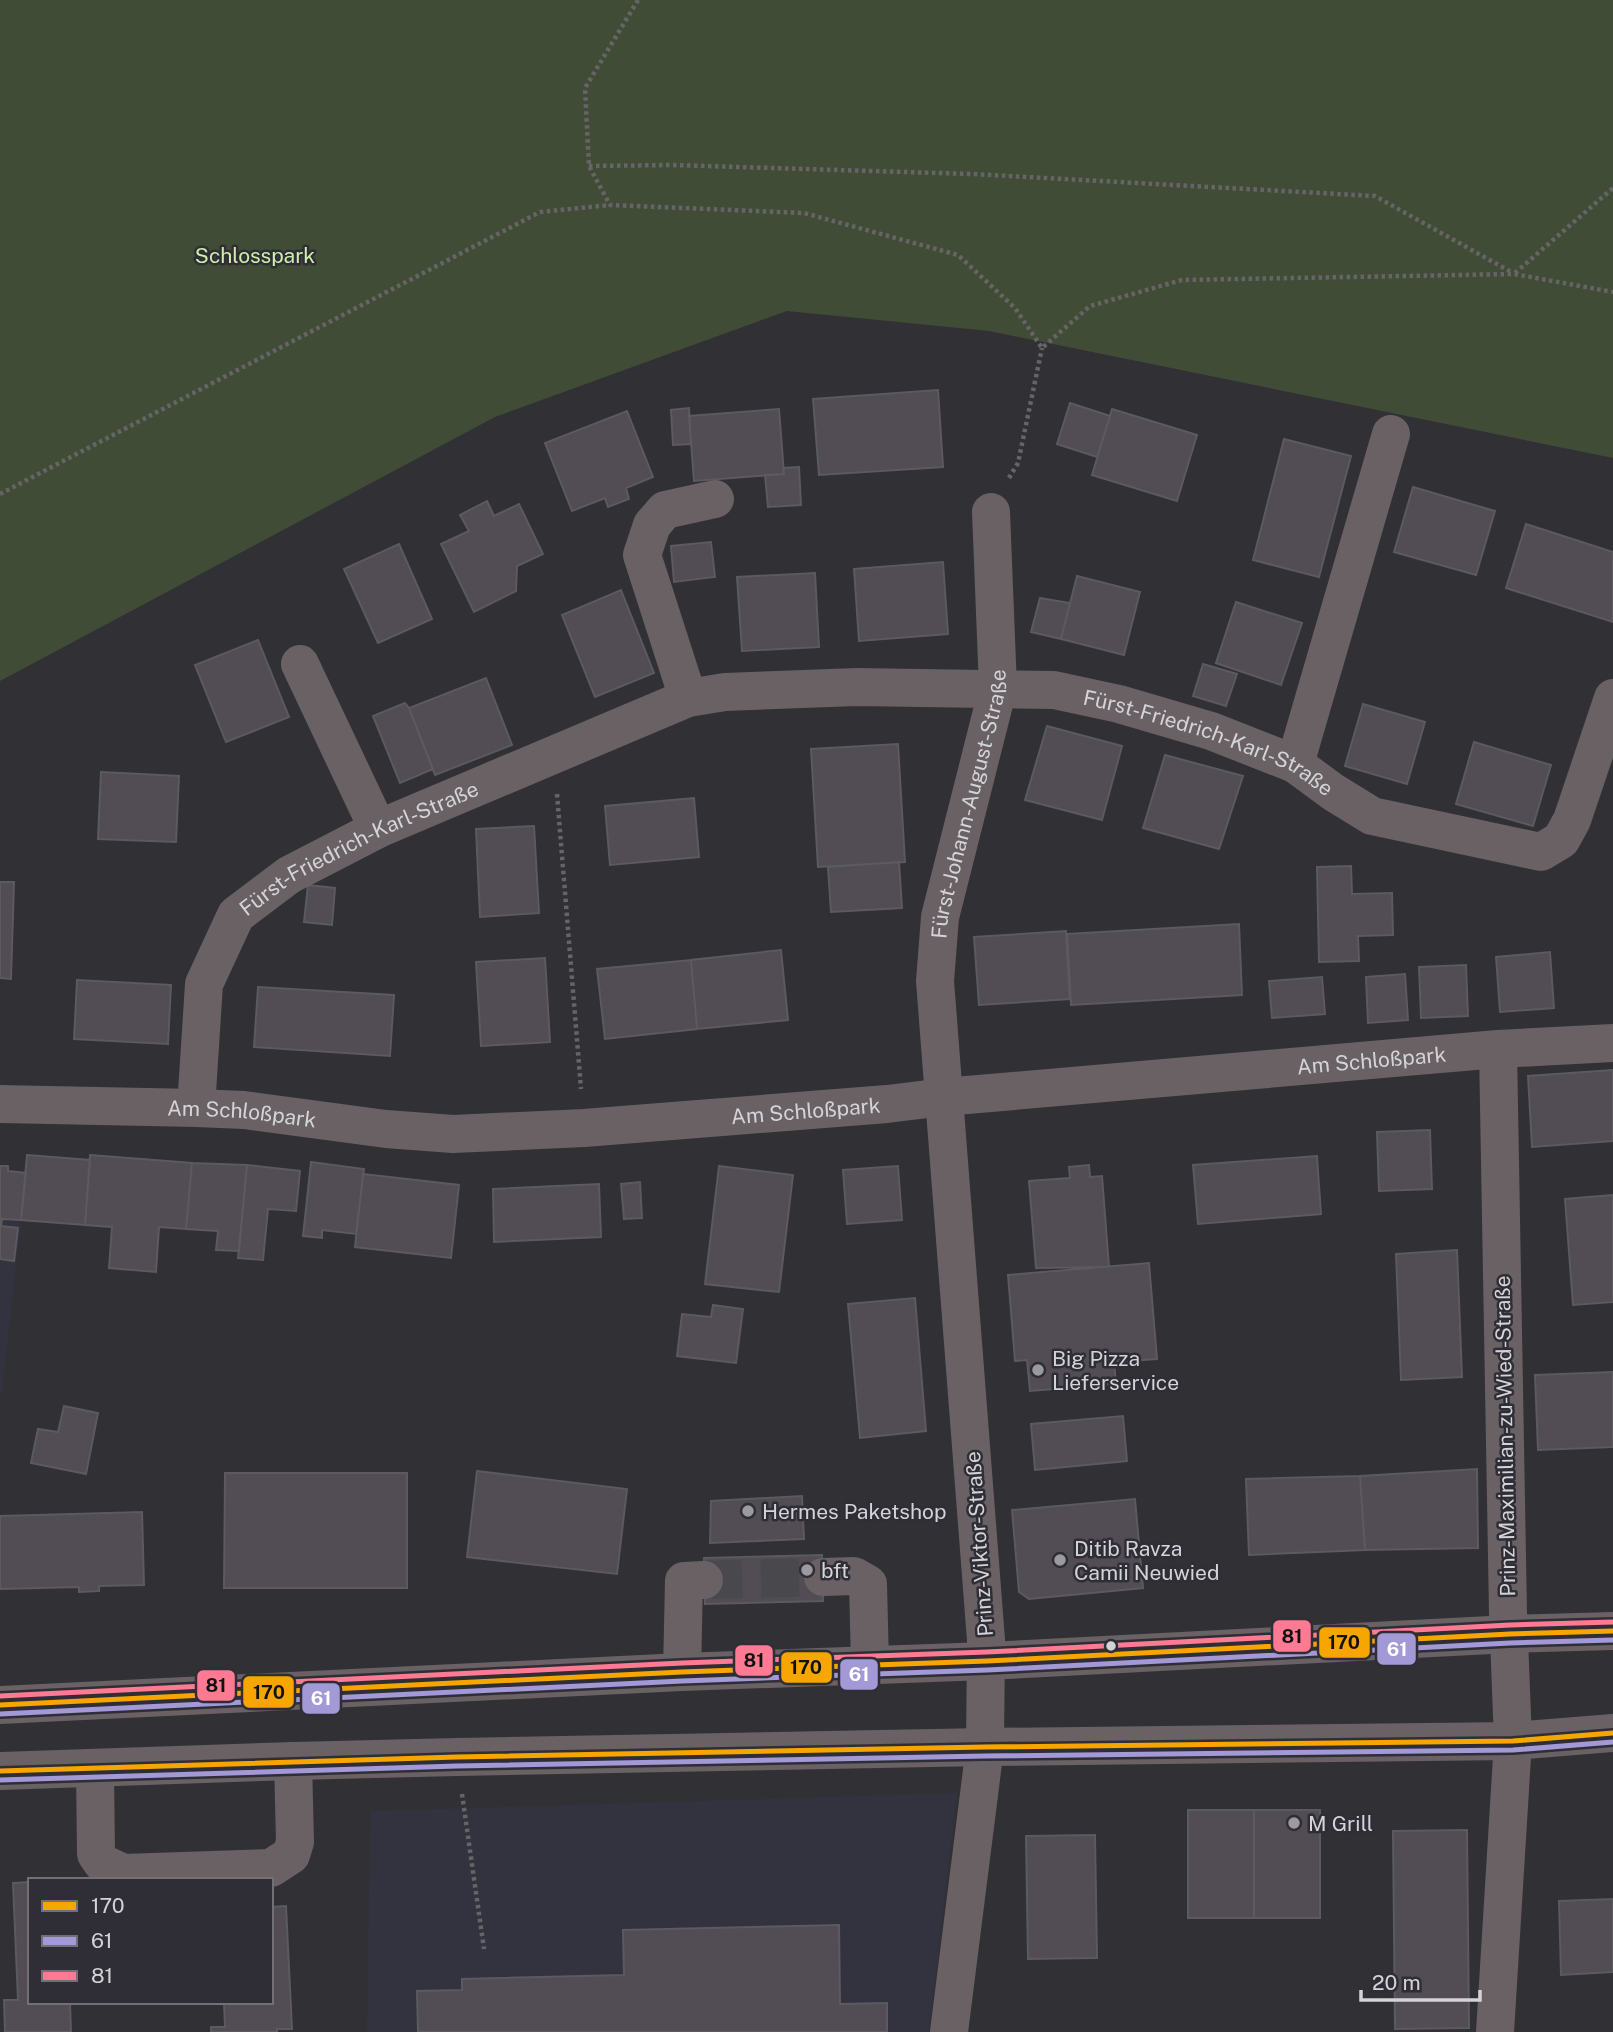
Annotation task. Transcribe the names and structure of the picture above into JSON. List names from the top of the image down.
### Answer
{
  "streets": {
    "street": [
      "Fürst-Friedrich-Karl-Straße",
      "Fürst-Johann-August-Straße",
      "Am Schloßpark",
      "Prinz-Maximilian-zu-Wied-Straße",
      "Prinz-Viktor-Straße"
    ]
  },
  "crossings": [
    ["Fürst-Friedrich-Karl-Straße", "Fürst-Johann-August-Straße"],
    ["Fürst-Friedrich-Karl-Straße", "Am Schloßpark"],
    ["Fürst-Johann-August-Straße", "Am Schloßpark"],
    ["Fürst-Johann-August-Straße", "Prinz-Viktor-Straße"],
    ["Am Schloßpark", "Prinz-Maximilian-zu-Wied-Straße"],
    ["Am Schloßpark", "Prinz-Viktor-Straße"]
  ],
  "parks": ["Schlosspark"],
  "places": [
    "Big Pizza Lieferservice",
    "Hermes Paketshop",
    "Ditib Ravza Camii Neuwied",
    "bft",
    "M Grill"
  ],
  "lines": ["transit line 81", "transit line 170", "transit line 61"],
  "legend": ["170", "61", "81"],
  "scale_bar": "20 m"
}
